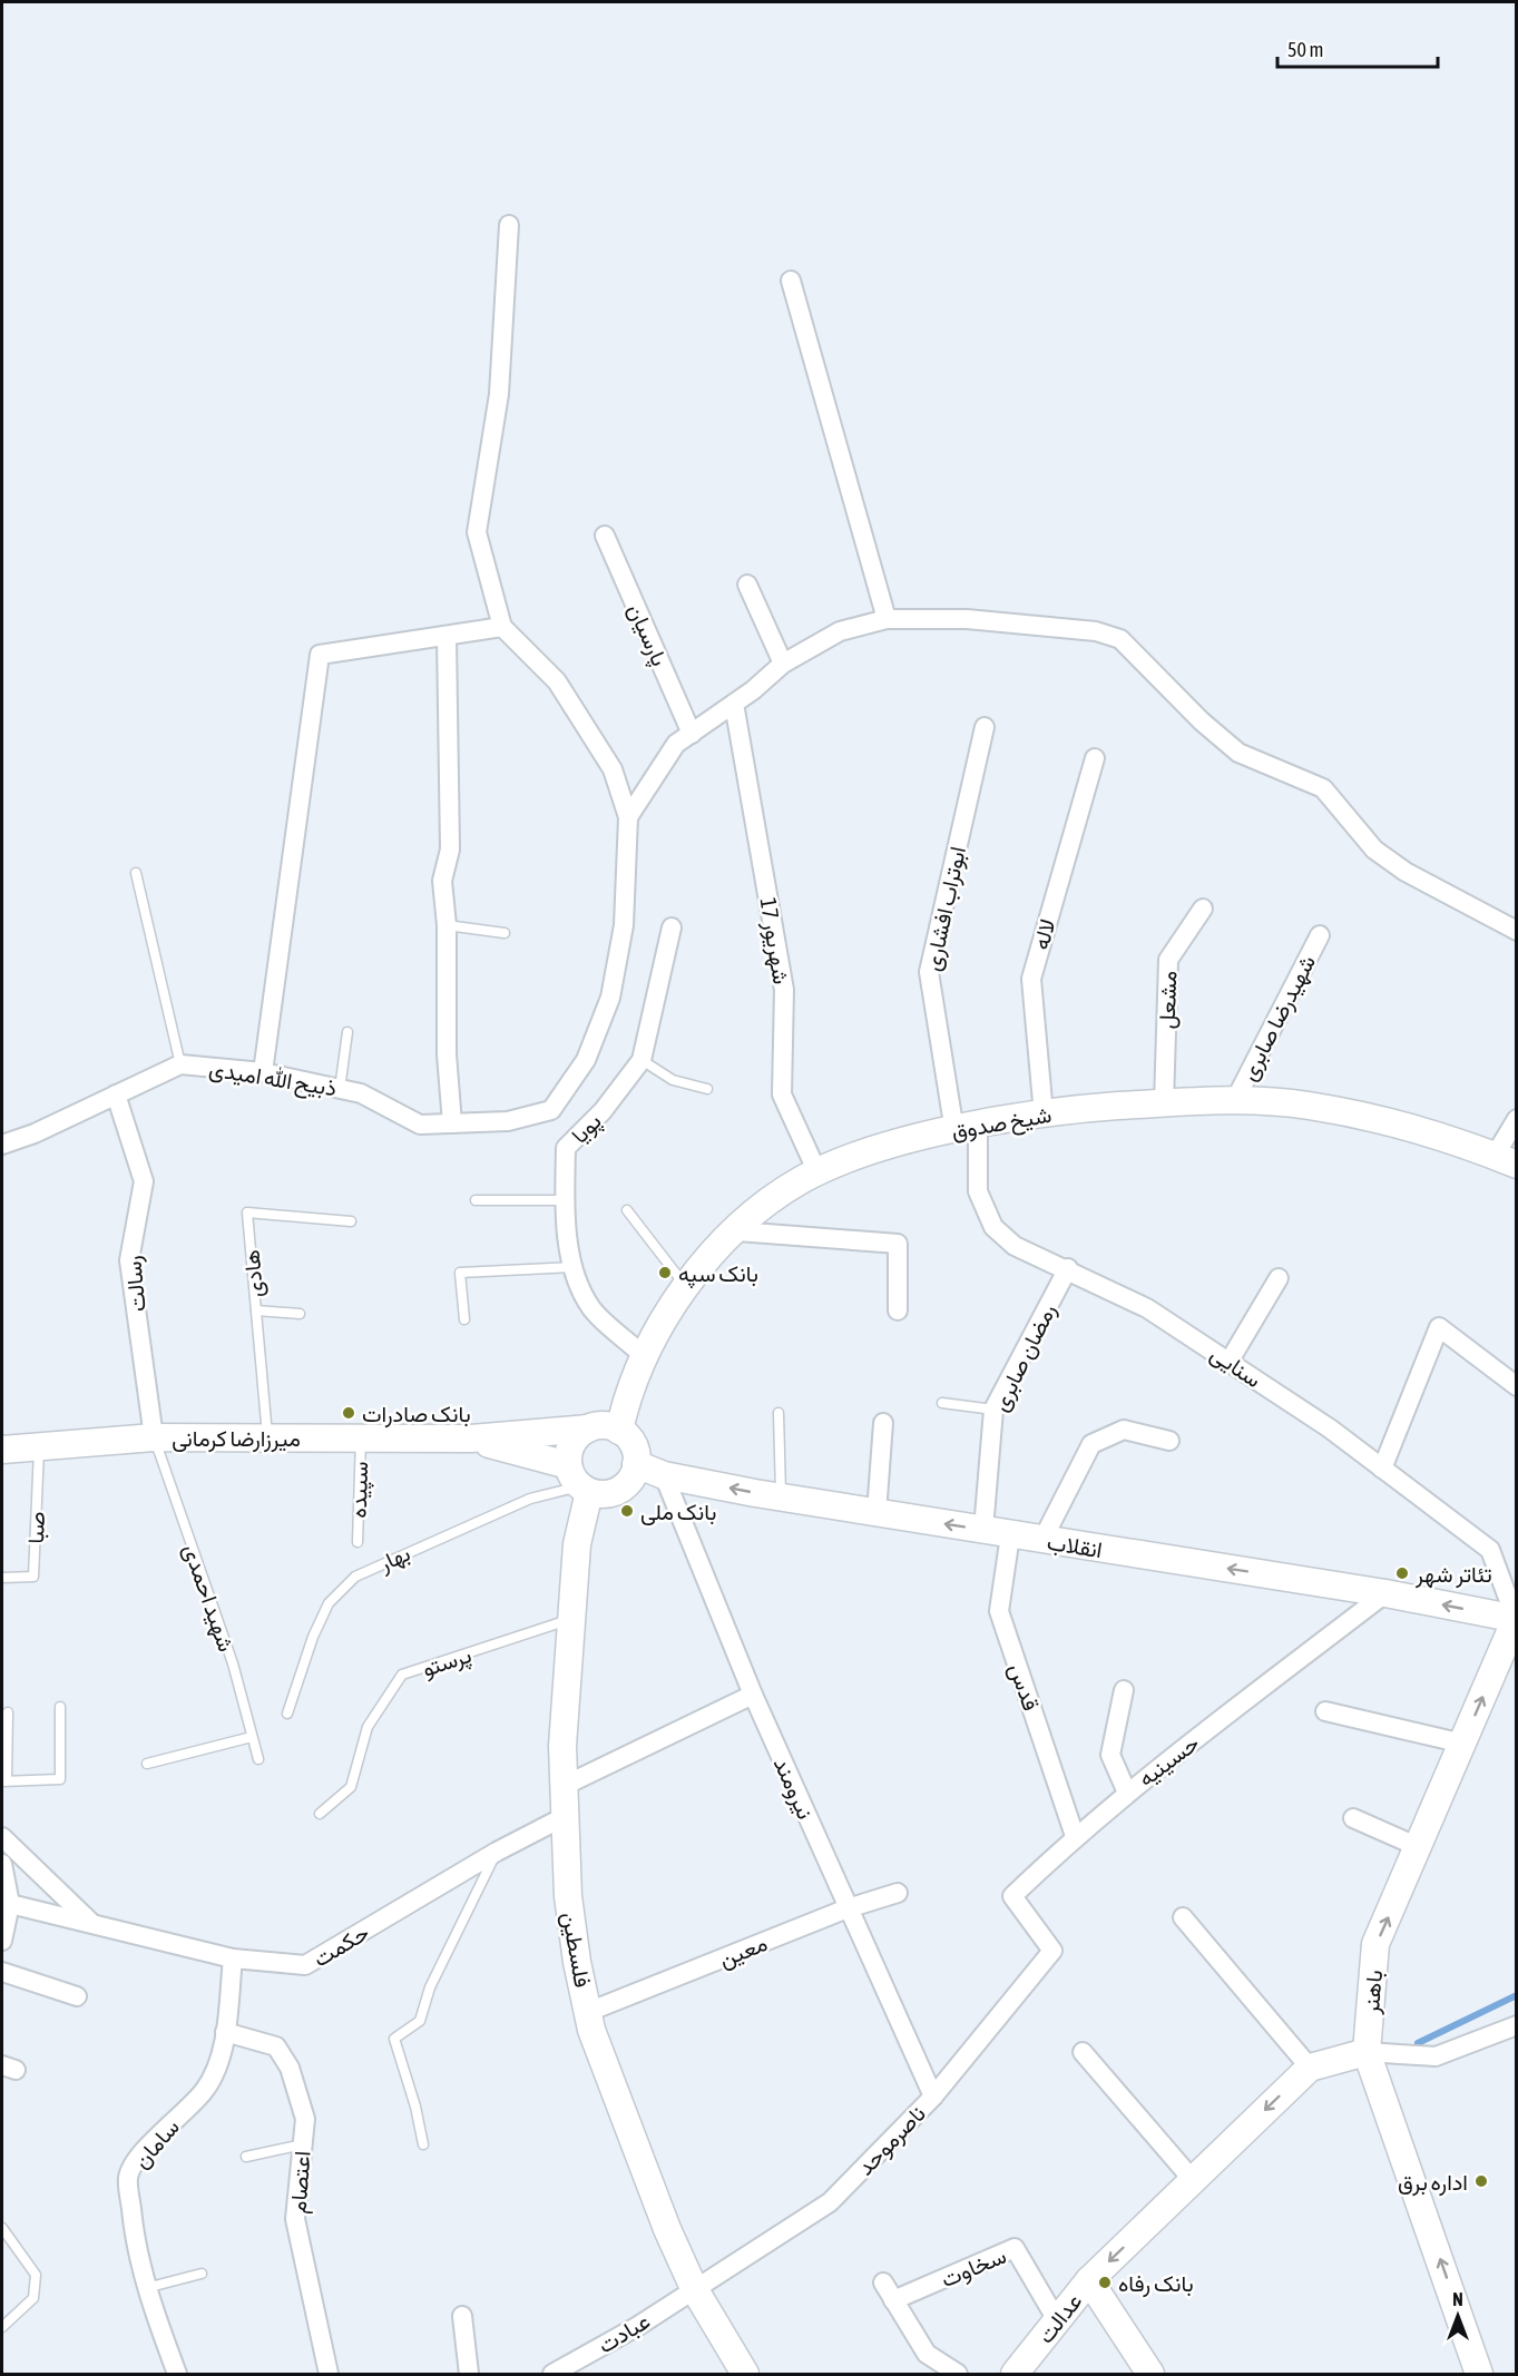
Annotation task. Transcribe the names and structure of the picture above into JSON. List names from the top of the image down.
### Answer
{
  "streets": {
    "main road": [
      "شیخ صدوق",
      "میرزارضا کرمانی",
      "انقلاب",
      "فلسطین",
      "باهنر",
      "عدالت"
    ],
    "street": [
      "پارسیان",
      "ابوتراب افشاری",
      "لاله",
      "17 شهریور",
      "مشعل",
      "شهیدرضا صابری",
      "ذبیح الله امیدی",
      "پویا",
      "رسالت",
      "رمضان صابری",
      "سنایی",
      "قدس",
      "حسینیه",
      "نیرومند",
      "حکمت",
      "معین",
      "ناصرموحد",
      "سامان",
      "اعتصام",
      "سخاوت",
      "عبادت"
    ],
    "lane": [
      "هادی",
      "سپیده",
      "صبا",
      "بهار",
      "شهید احمدی",
      "پرستو"
    ]
  },
  "crossings": [
    ["ابوتراب افشاری", "شیخ صدوق"],
    ["ابوتراب افشاری", "سنایی"],
    ["لاله", "شیخ صدوق"],
    ["17 شهریور", "شیخ صدوق"],
    ["مشعل", "شیخ صدوق"],
    ["شهیدرضا صابری", "شیخ صدوق"],
    ["ذبیح الله امیدی", "رسالت"],
    ["شیخ صدوق", "پویا"],
    ["شیخ صدوق", "سنایی"],
    ["شیخ صدوق", "انقلاب"],
    ["شیخ صدوق", "بهار"],
    ["شیخ صدوق", "فلسطین"],
    ["هادی", "میرزارضا کرمانی"],
    ["رسالت", "میرزارضا کرمانی"],
    ["رسالت", "شهید احمدی"],
    ["رمضان صابری", "سنایی"],
    ["رمضان صابری", "انقلاب"],
    ["رمضان صابری", "قدس"],
    ["سنایی", "انقلاب"],
    ["سنایی", "باهنر"],
    ["میرزارضا کرمانی", "سپیده"],
    ["میرزارضا کرمانی", "صبا"],
    ["میرزارضا کرمانی", "شهید احمدی"],
    ["انقلاب", "بهار"],
    ["انقلاب", "قدس"],
    ["انقلاب", "حسینیه"],
    ["انقلاب", "نیرومند"],
    ["انقلاب", "فلسطین"],
    ["انقلاب", "باهنر"],
    ["بهار", "فلسطین"],
    ["پرستو", "فلسطین"],
    ["قدس", "حسینیه"],
    ["حسینیه", "ناصرموحد"],
    ["نیرومند", "معین"],
    ["نیرومند", "ناصرموحد"],
    ["حکمت", "فلسطین"],
    ["حکمت", "سامان"],
    ["فلسطین", "معین"],
    ["فلسطین", "ناصرموحد"],
    ["فلسطین", "عبادت"],
    ["باهنر", "عدالت"],
    ["ناصرموحد", "عبادت"],
    ["سامان", "اعتصام"],
    ["سخاوت", "عدالت"]
  ],
  "one_way": ["انقلاب", "باهنر", "عدالت"],
  "places": [
    "بانک سپه",
    "بانک صادرات",
    "بانک ملی",
    "تئاتر شهر",
    "اداره برق",
    "بانک رفاه"
  ],
  "scale_bar": "50 m",
  "north": "top"
}
